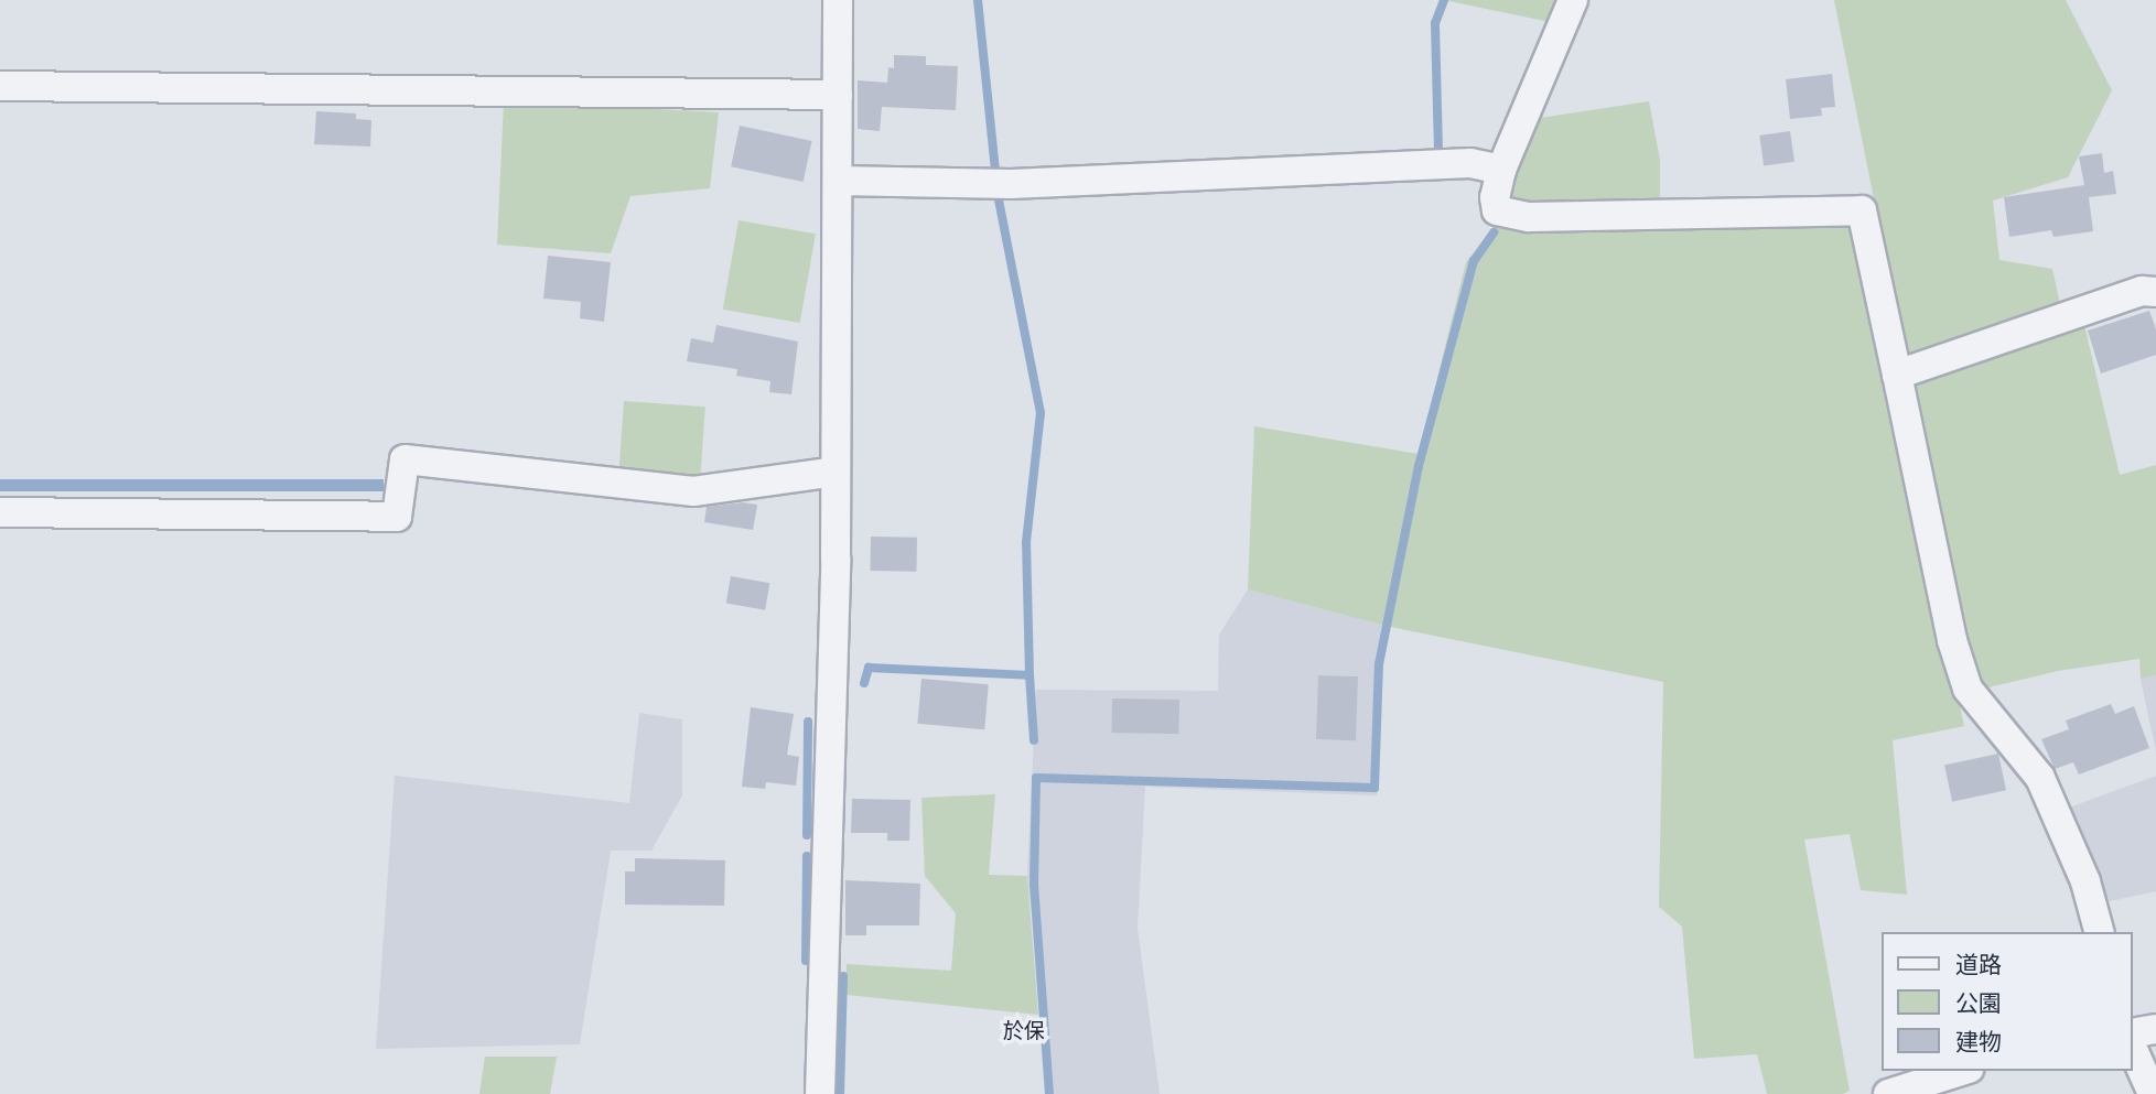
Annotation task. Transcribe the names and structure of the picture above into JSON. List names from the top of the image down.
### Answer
{
  "districts": ["於保"],
  "legend": ["道路", "公園", "建物"]
}
